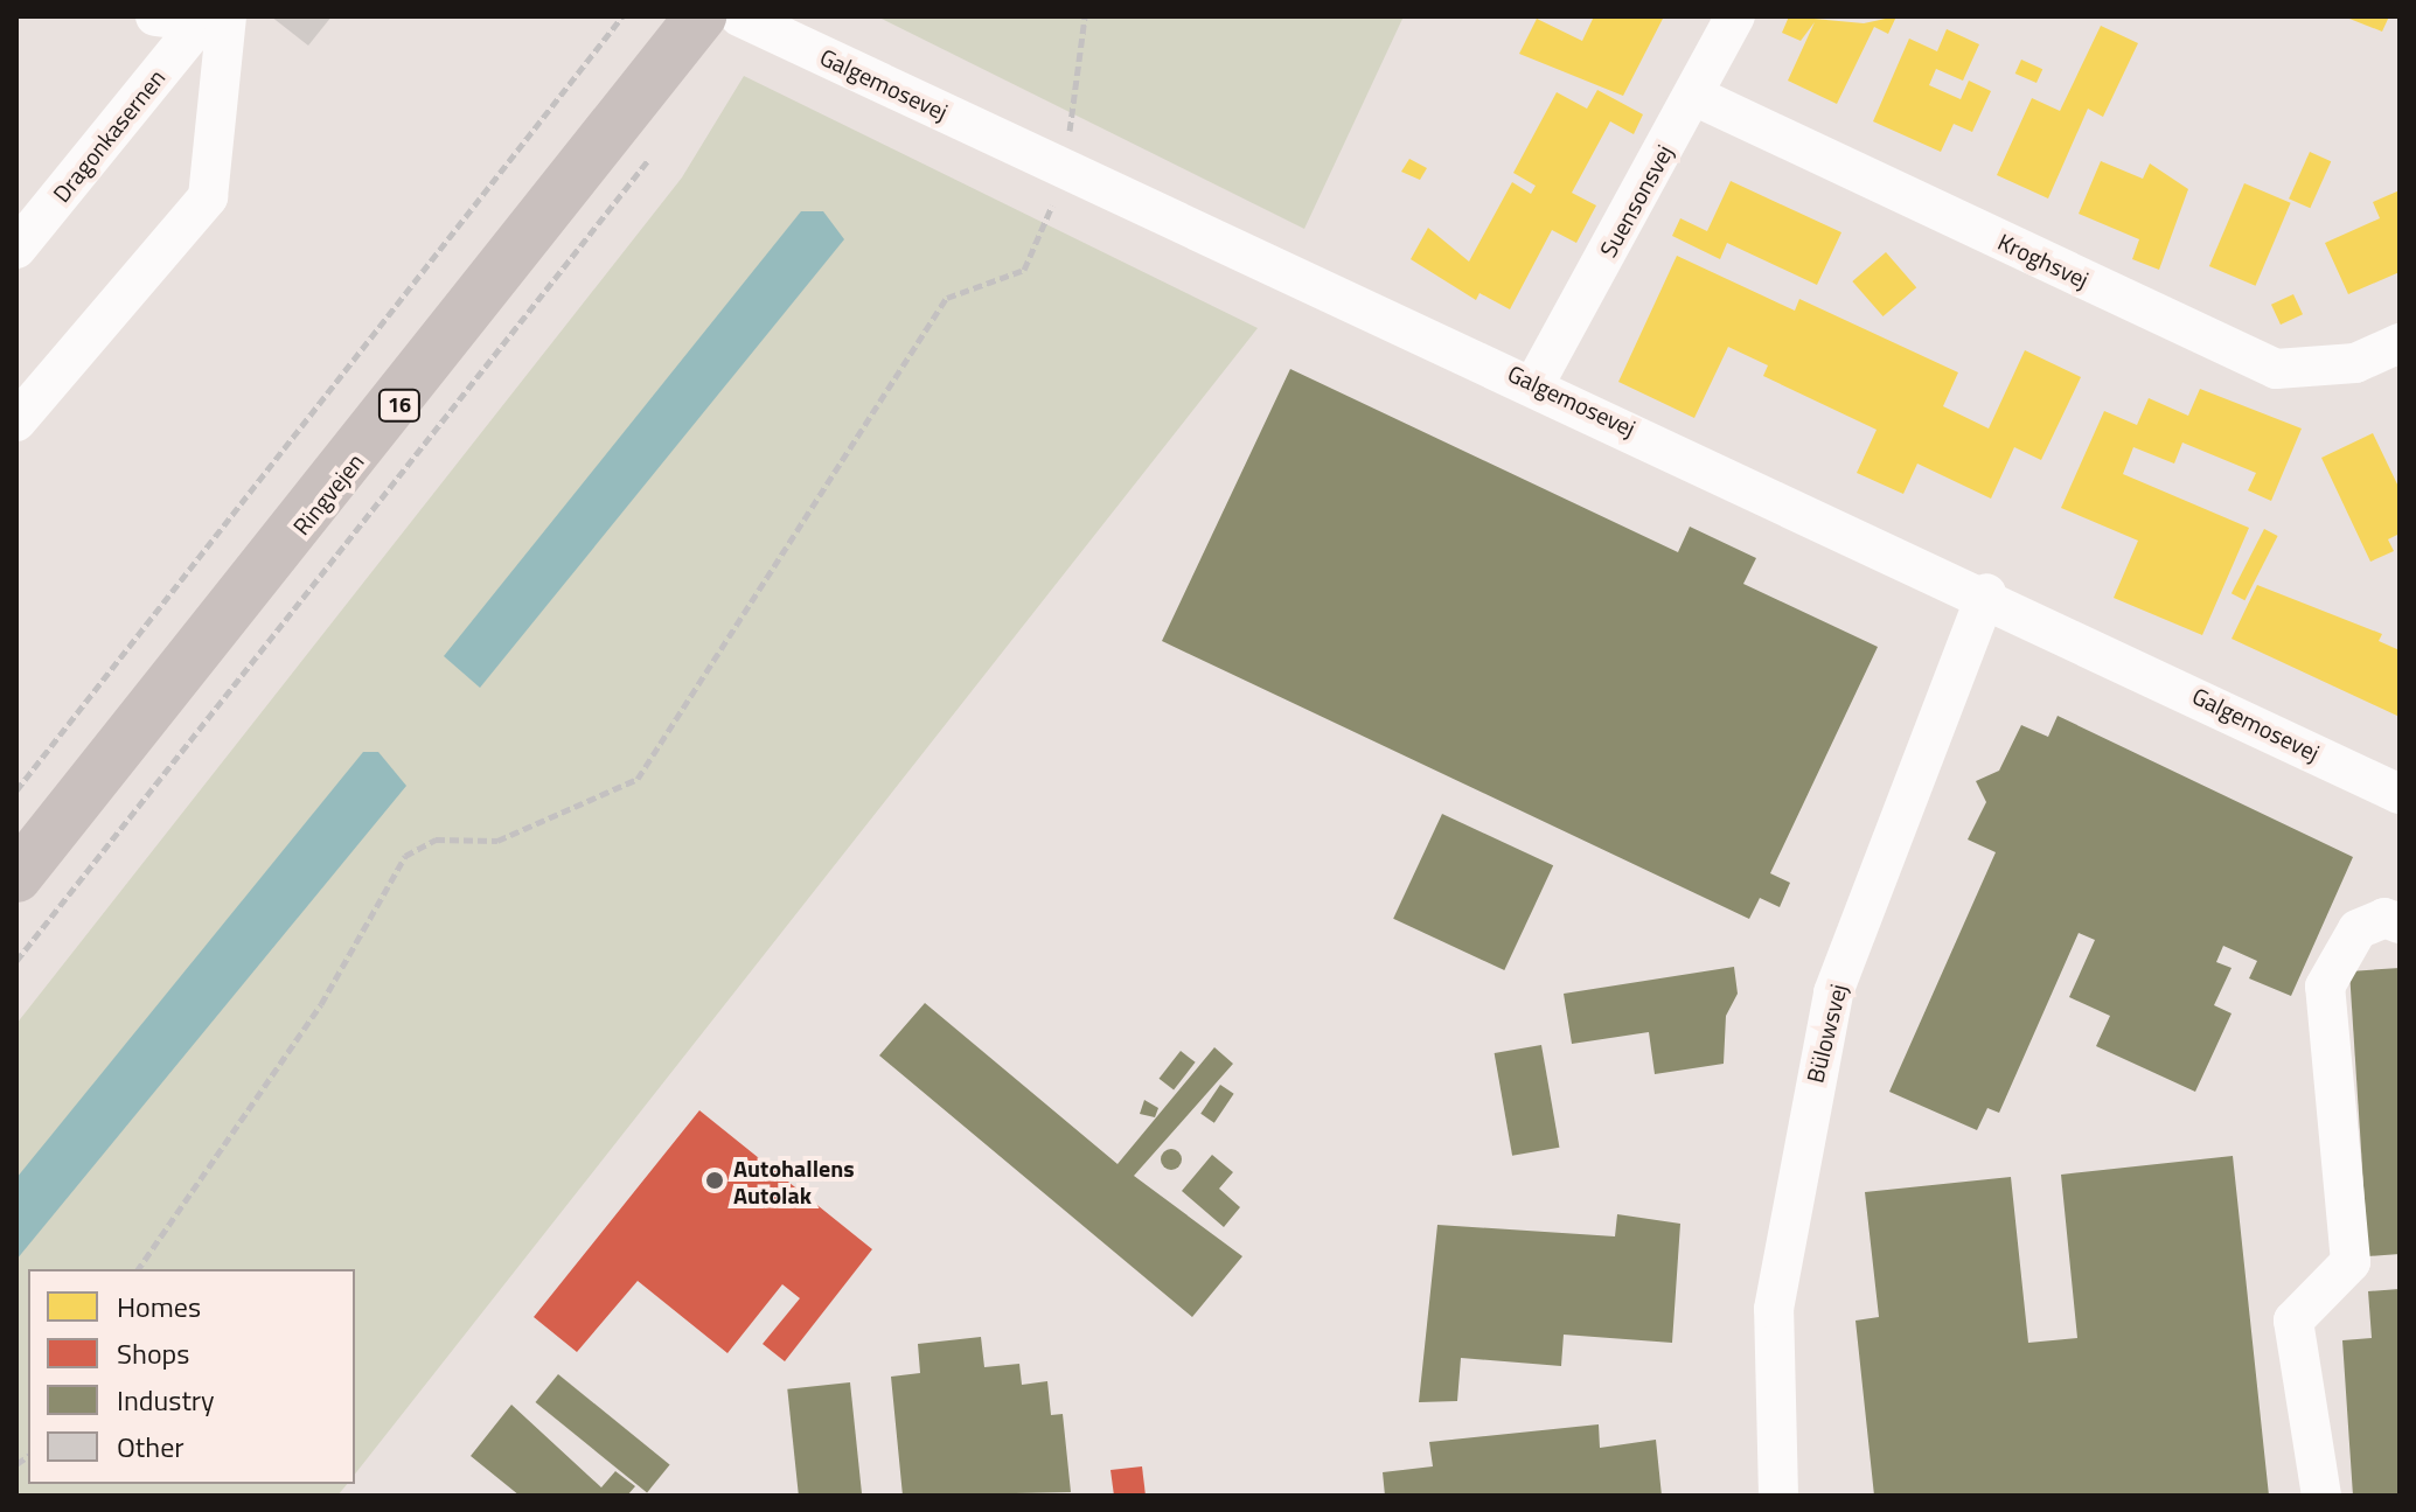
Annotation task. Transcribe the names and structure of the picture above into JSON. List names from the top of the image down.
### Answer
{
  "streets": {
    "main road": ["16", "Ringvejen"],
    "street": [
      "Galgemosevej",
      "Dragonkasernen",
      "Suensonsvej",
      "Kroghsvej",
      "Bülowsvej"
    ]
  },
  "crossings": [
    ["Galgemosevej", "Suensonsvej"],
    ["Galgemosevej", "Bülowsvej"],
    ["Suensonsvej", "Kroghsvej"]
  ],
  "places": ["Autohallens Autolak"],
  "legend": [
    "Homes",
    "Shops",
    "Industry",
    "Other"
  ]
}
